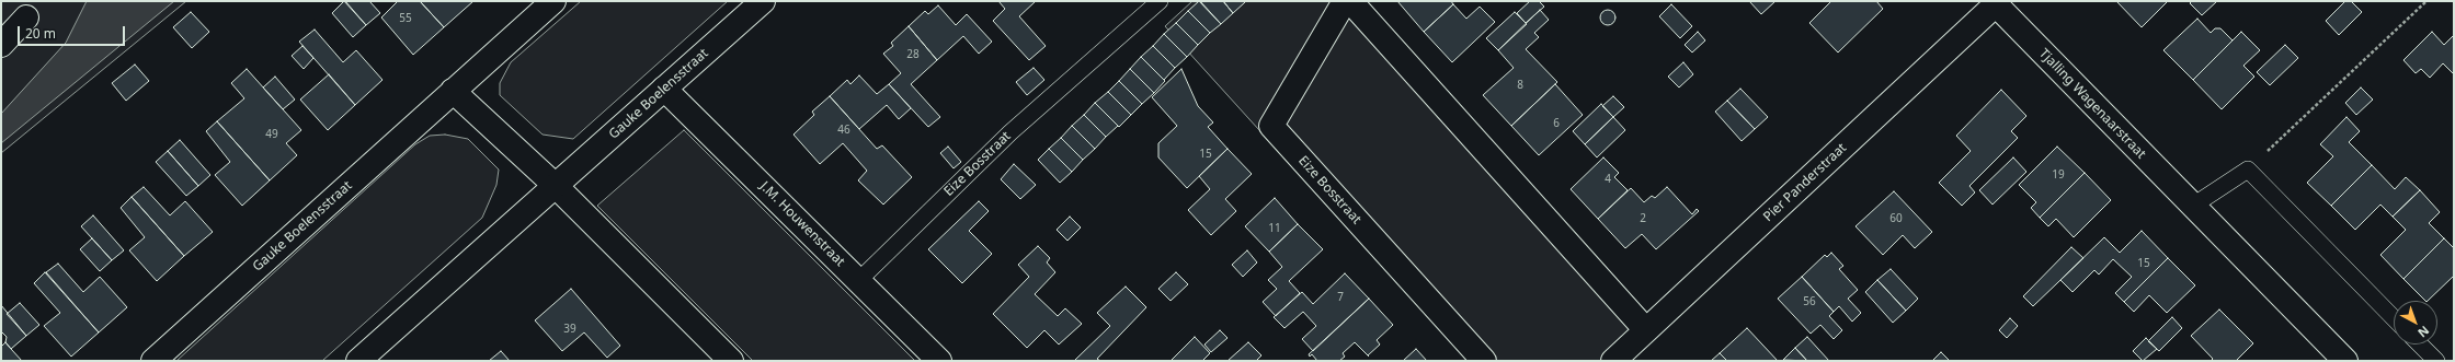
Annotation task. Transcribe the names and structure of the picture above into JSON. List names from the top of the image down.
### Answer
{
  "streets": {
    "street": [
      "Gauke Boelensstraat",
      "Tjalling Wagenaarstraat",
      "Eize Bosstraat",
      "Pier Panderstraat",
      "J.M. Houwenstraat"
    ]
  },
  "crossings": [
    ["Gauke Boelensstraat", "J.M. Houwenstraat"],
    ["Tjalling Wagenaarstraat", "Pier Panderstraat"],
    ["Eize Bosstraat", "J.M. Houwenstraat"]
  ],
  "house_numbers": [
    "55",
    "28",
    "8",
    "6",
    "46",
    "49",
    "15",
    "19",
    "4",
    "2",
    "60",
    "11",
    "15",
    "7",
    "56",
    "39"
  ],
  "scale_bar": "20 m",
  "north": "bottom right"
}
